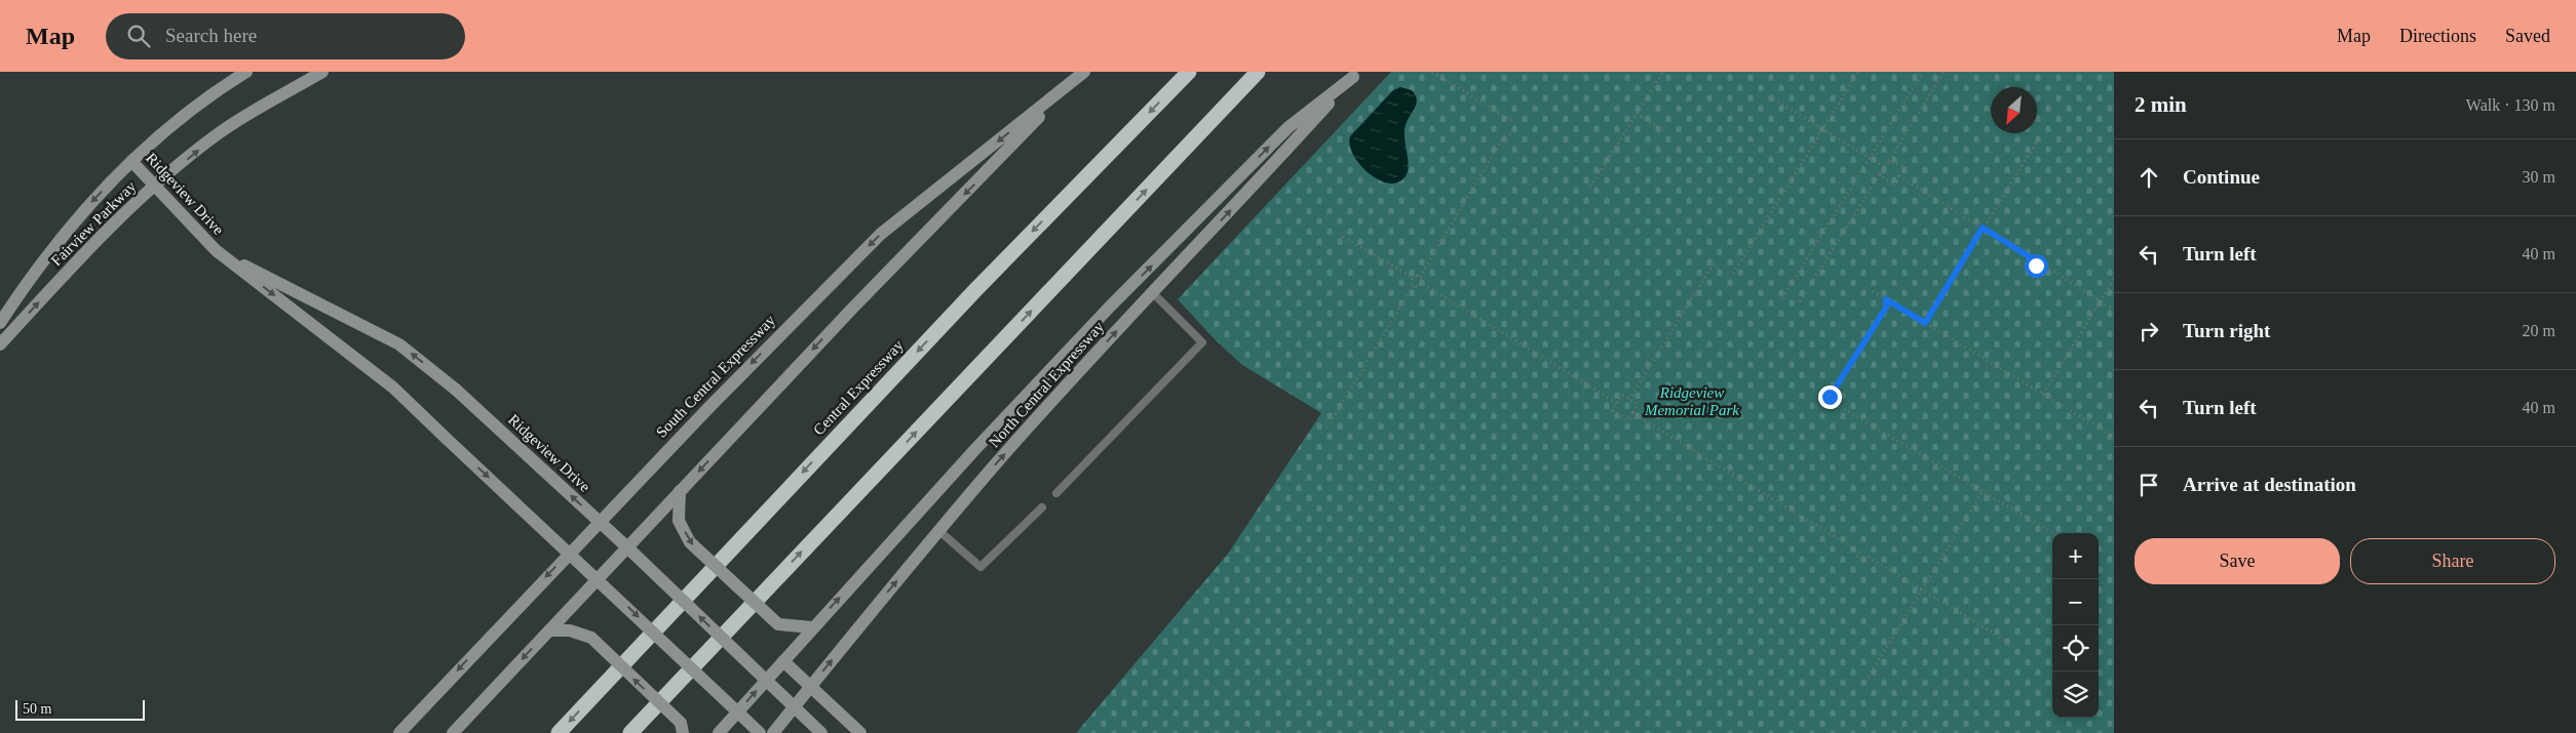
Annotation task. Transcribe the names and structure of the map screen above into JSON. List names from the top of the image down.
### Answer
{
  "streets": {
    "highway": ["Central Expressway"],
    "main road": [
      "Ridgeview Drive",
      "Fairview Parkway",
      "South Central Expressway",
      "North Central Expressway"
    ]
  },
  "crossings": [
    ["Ridgeview Drive", "Fairview Parkway"]
  ],
  "parks": ["Ridgeview Memorial Park"],
  "scale_bar": "50 m",
  "north": "bottom left",
  "page": {
    "header": "Map",
    "search": "Search here",
    "nav": ["Map", "Directions", "Saved"],
    "heading": ["2 min", "Walk · 130 m"],
    "list": [
      ["Continue", "30 m"],
      ["Turn left", "40 m"],
      ["Turn right", "20 m"],
      ["Turn left", "40 m"],
      "Arrive at destination"
    ],
    "buttons": ["Save", "Share"],
    "map_buttons": ["+", "−"],
    "scale": "50 m"
  }
}
